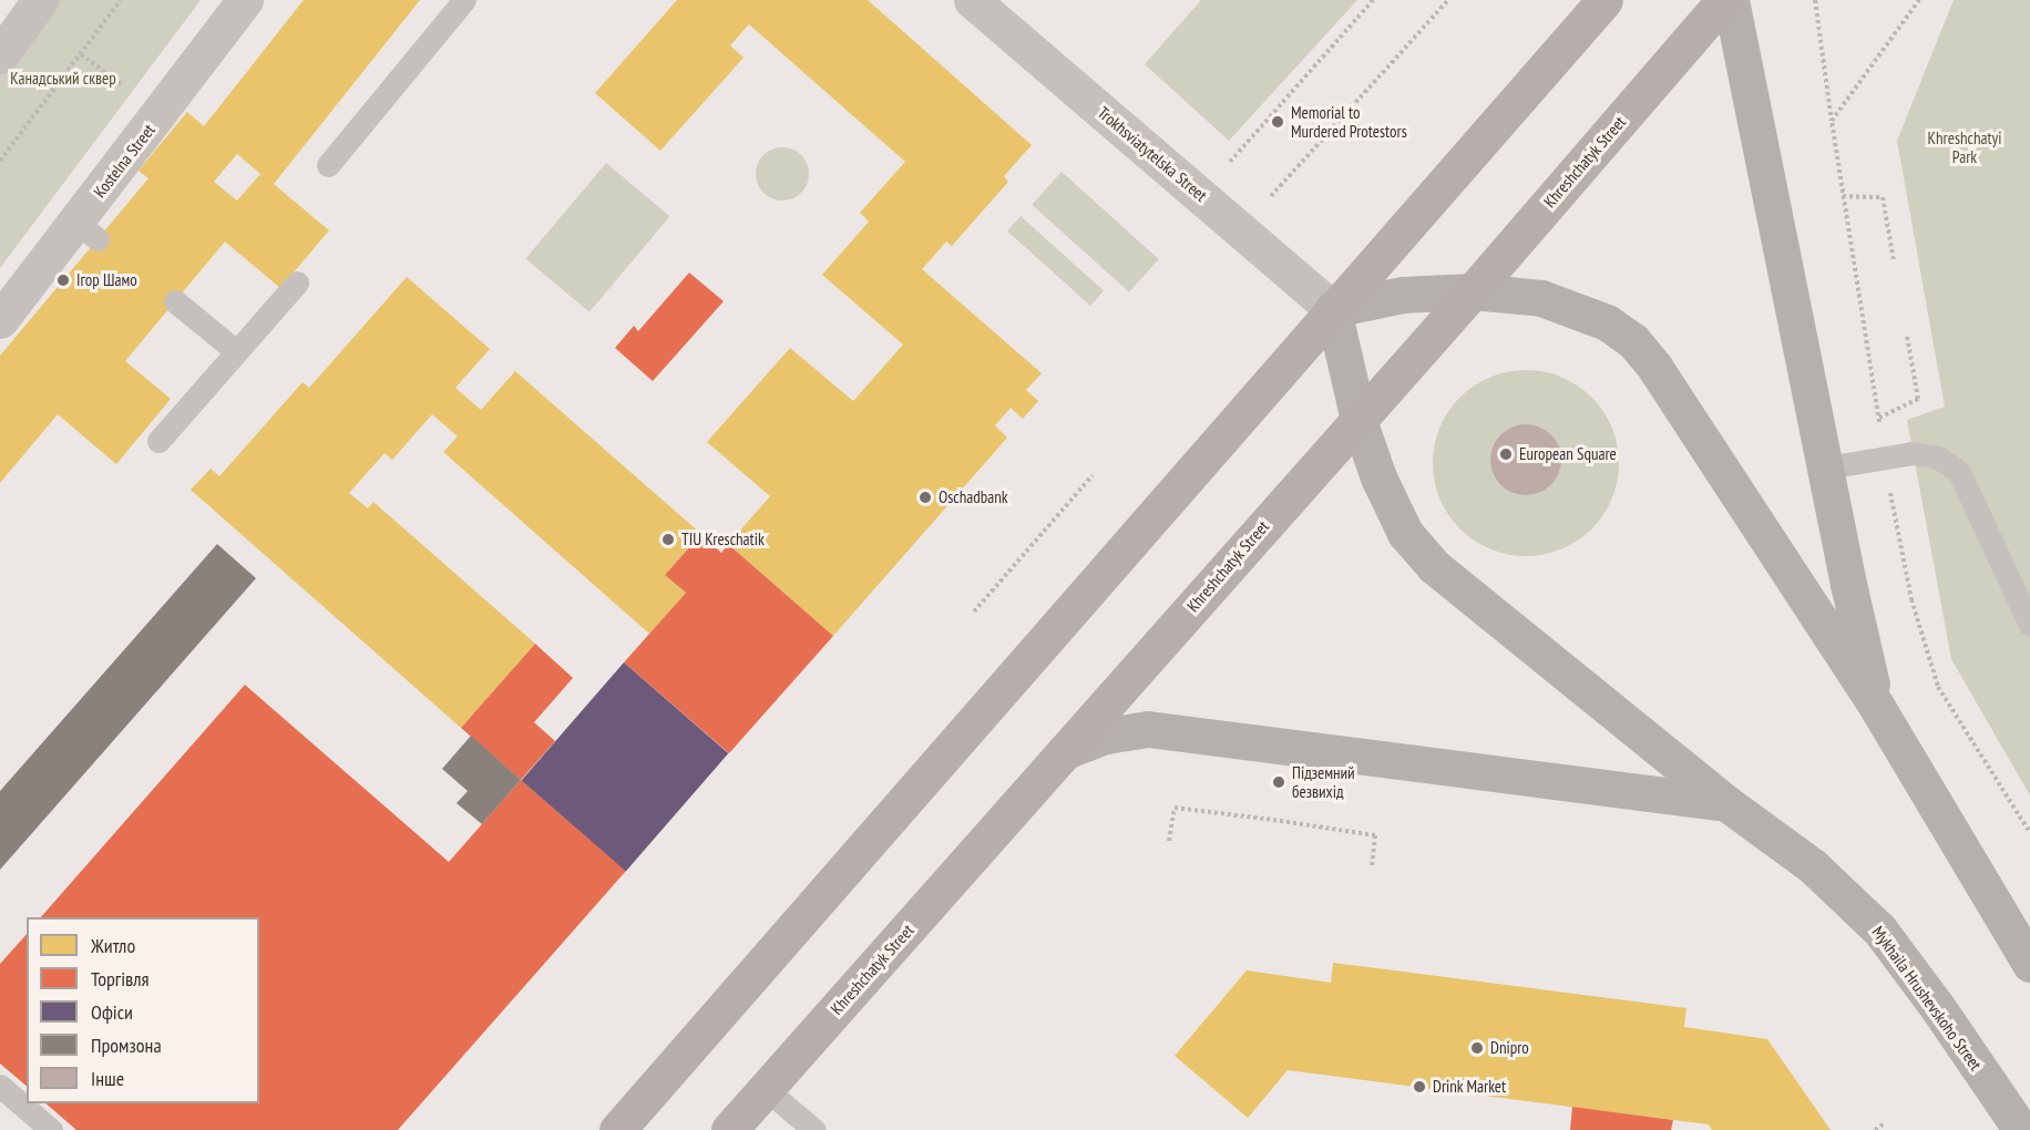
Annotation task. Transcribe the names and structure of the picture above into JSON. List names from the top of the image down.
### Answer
{
  "streets": {
    "main road": ["Khreshchatyk Street", "Mykhaila Hrushevskoho Street"],
    "street": ["Trokhsviatytelska Street", "Kostelna Street"]
  },
  "parks": ["Канадський сквер", "Khreshchatyi Park"],
  "places": [
    "Memorial to Murdered Protestors",
    "Ігор Шамо",
    "European Square",
    "Oschadbank",
    "TIU Kreschatik",
    "Підземний безвихід",
    "Dnipro",
    "Drink Market"
  ],
  "legend": [
    "Житло",
    "Торгівля",
    "Офіси",
    "Промзона",
    "Інше"
  ]
}
